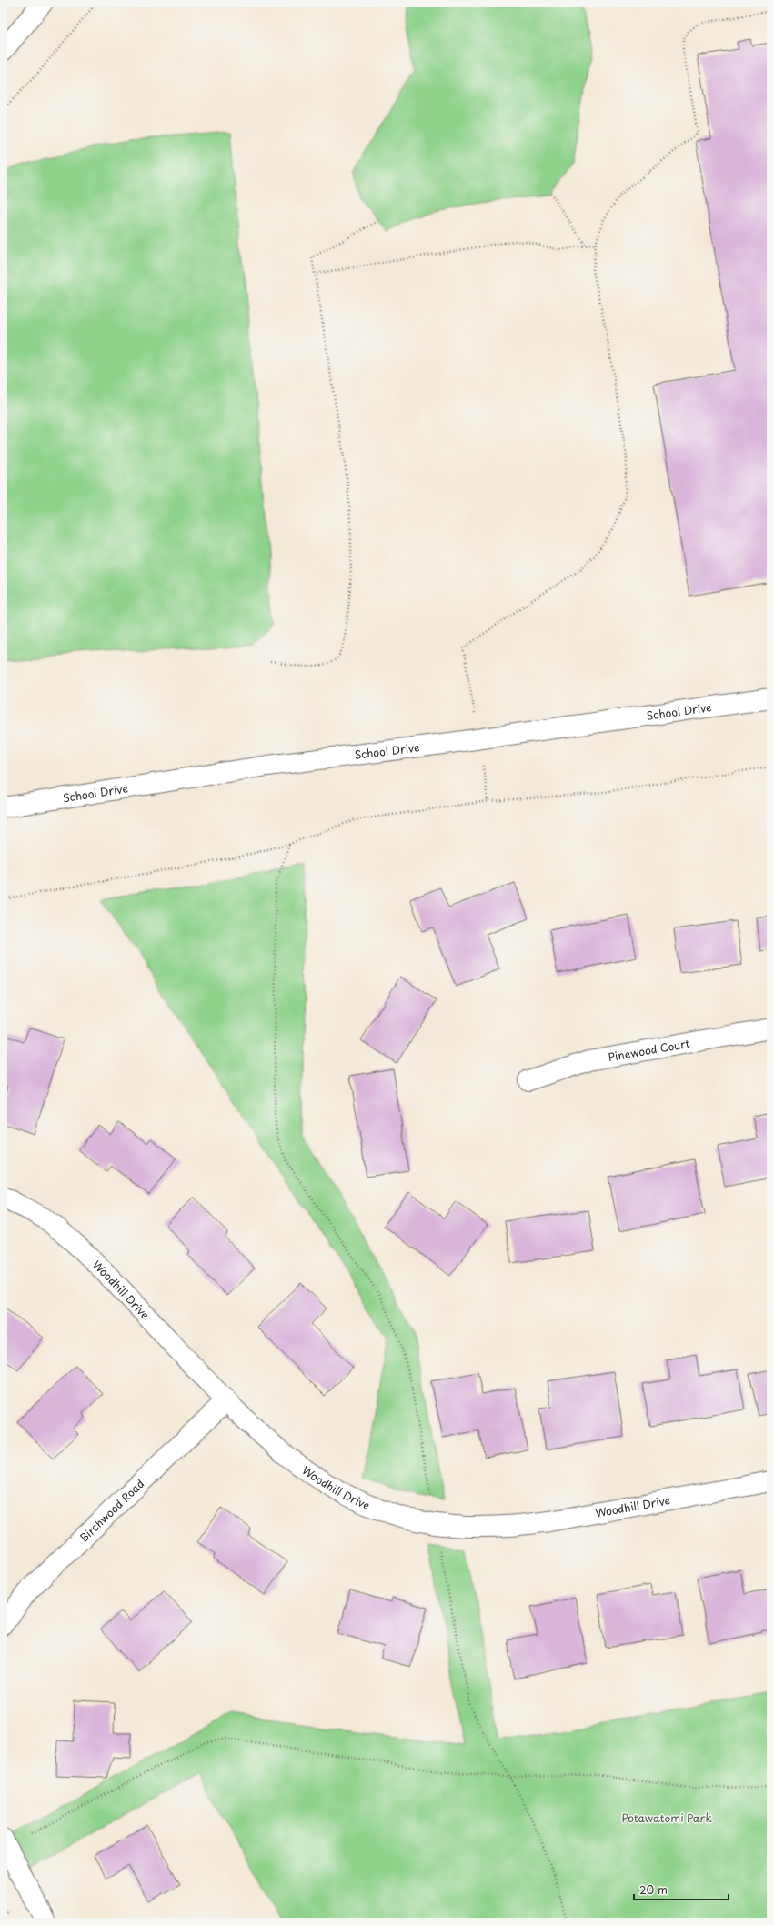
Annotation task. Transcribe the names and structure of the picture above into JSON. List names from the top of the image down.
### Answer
{
  "streets": {
    "street": [
      "School Drive",
      "Pinewood Court",
      "Woodhill Drive",
      "Birchwood Road"
    ]
  },
  "crossings": [
    ["Woodhill Drive", "Birchwood Road"]
  ],
  "parks": ["Potawatomi Park"],
  "scale_bar": "20 m"
}
